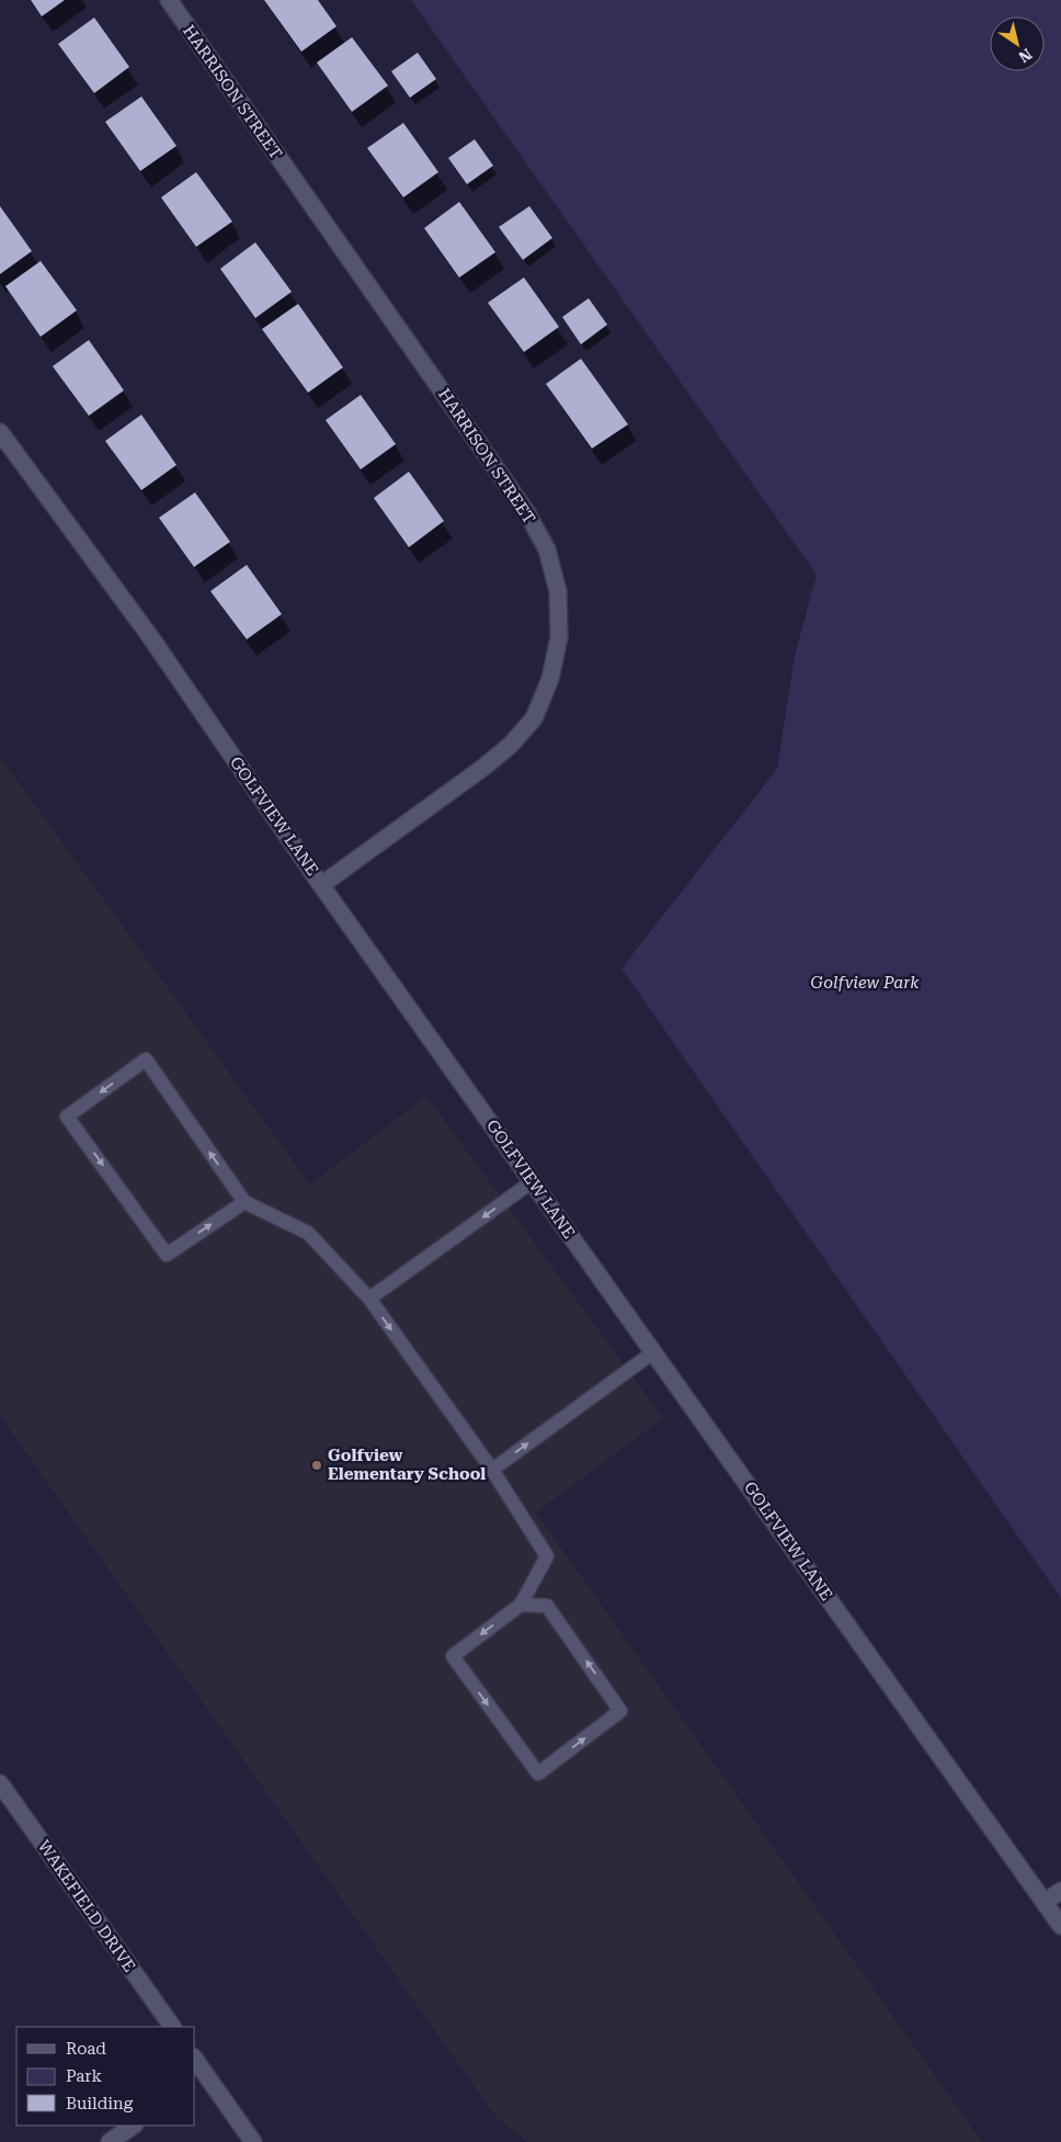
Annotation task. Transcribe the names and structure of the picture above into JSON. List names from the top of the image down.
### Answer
{
  "streets": {
    "street": ["HARRISON STREET", "GOLFVIEW LANE", "WAKEFIELD DRIVE"]
  },
  "crossings": [
    ["HARRISON STREET", "GOLFVIEW LANE"]
  ],
  "parks": ["Golfview Park"],
  "places": ["Golfview Elementary School"],
  "legend": ["Road", "Park", "Building"],
  "north": "bottom right"
}
